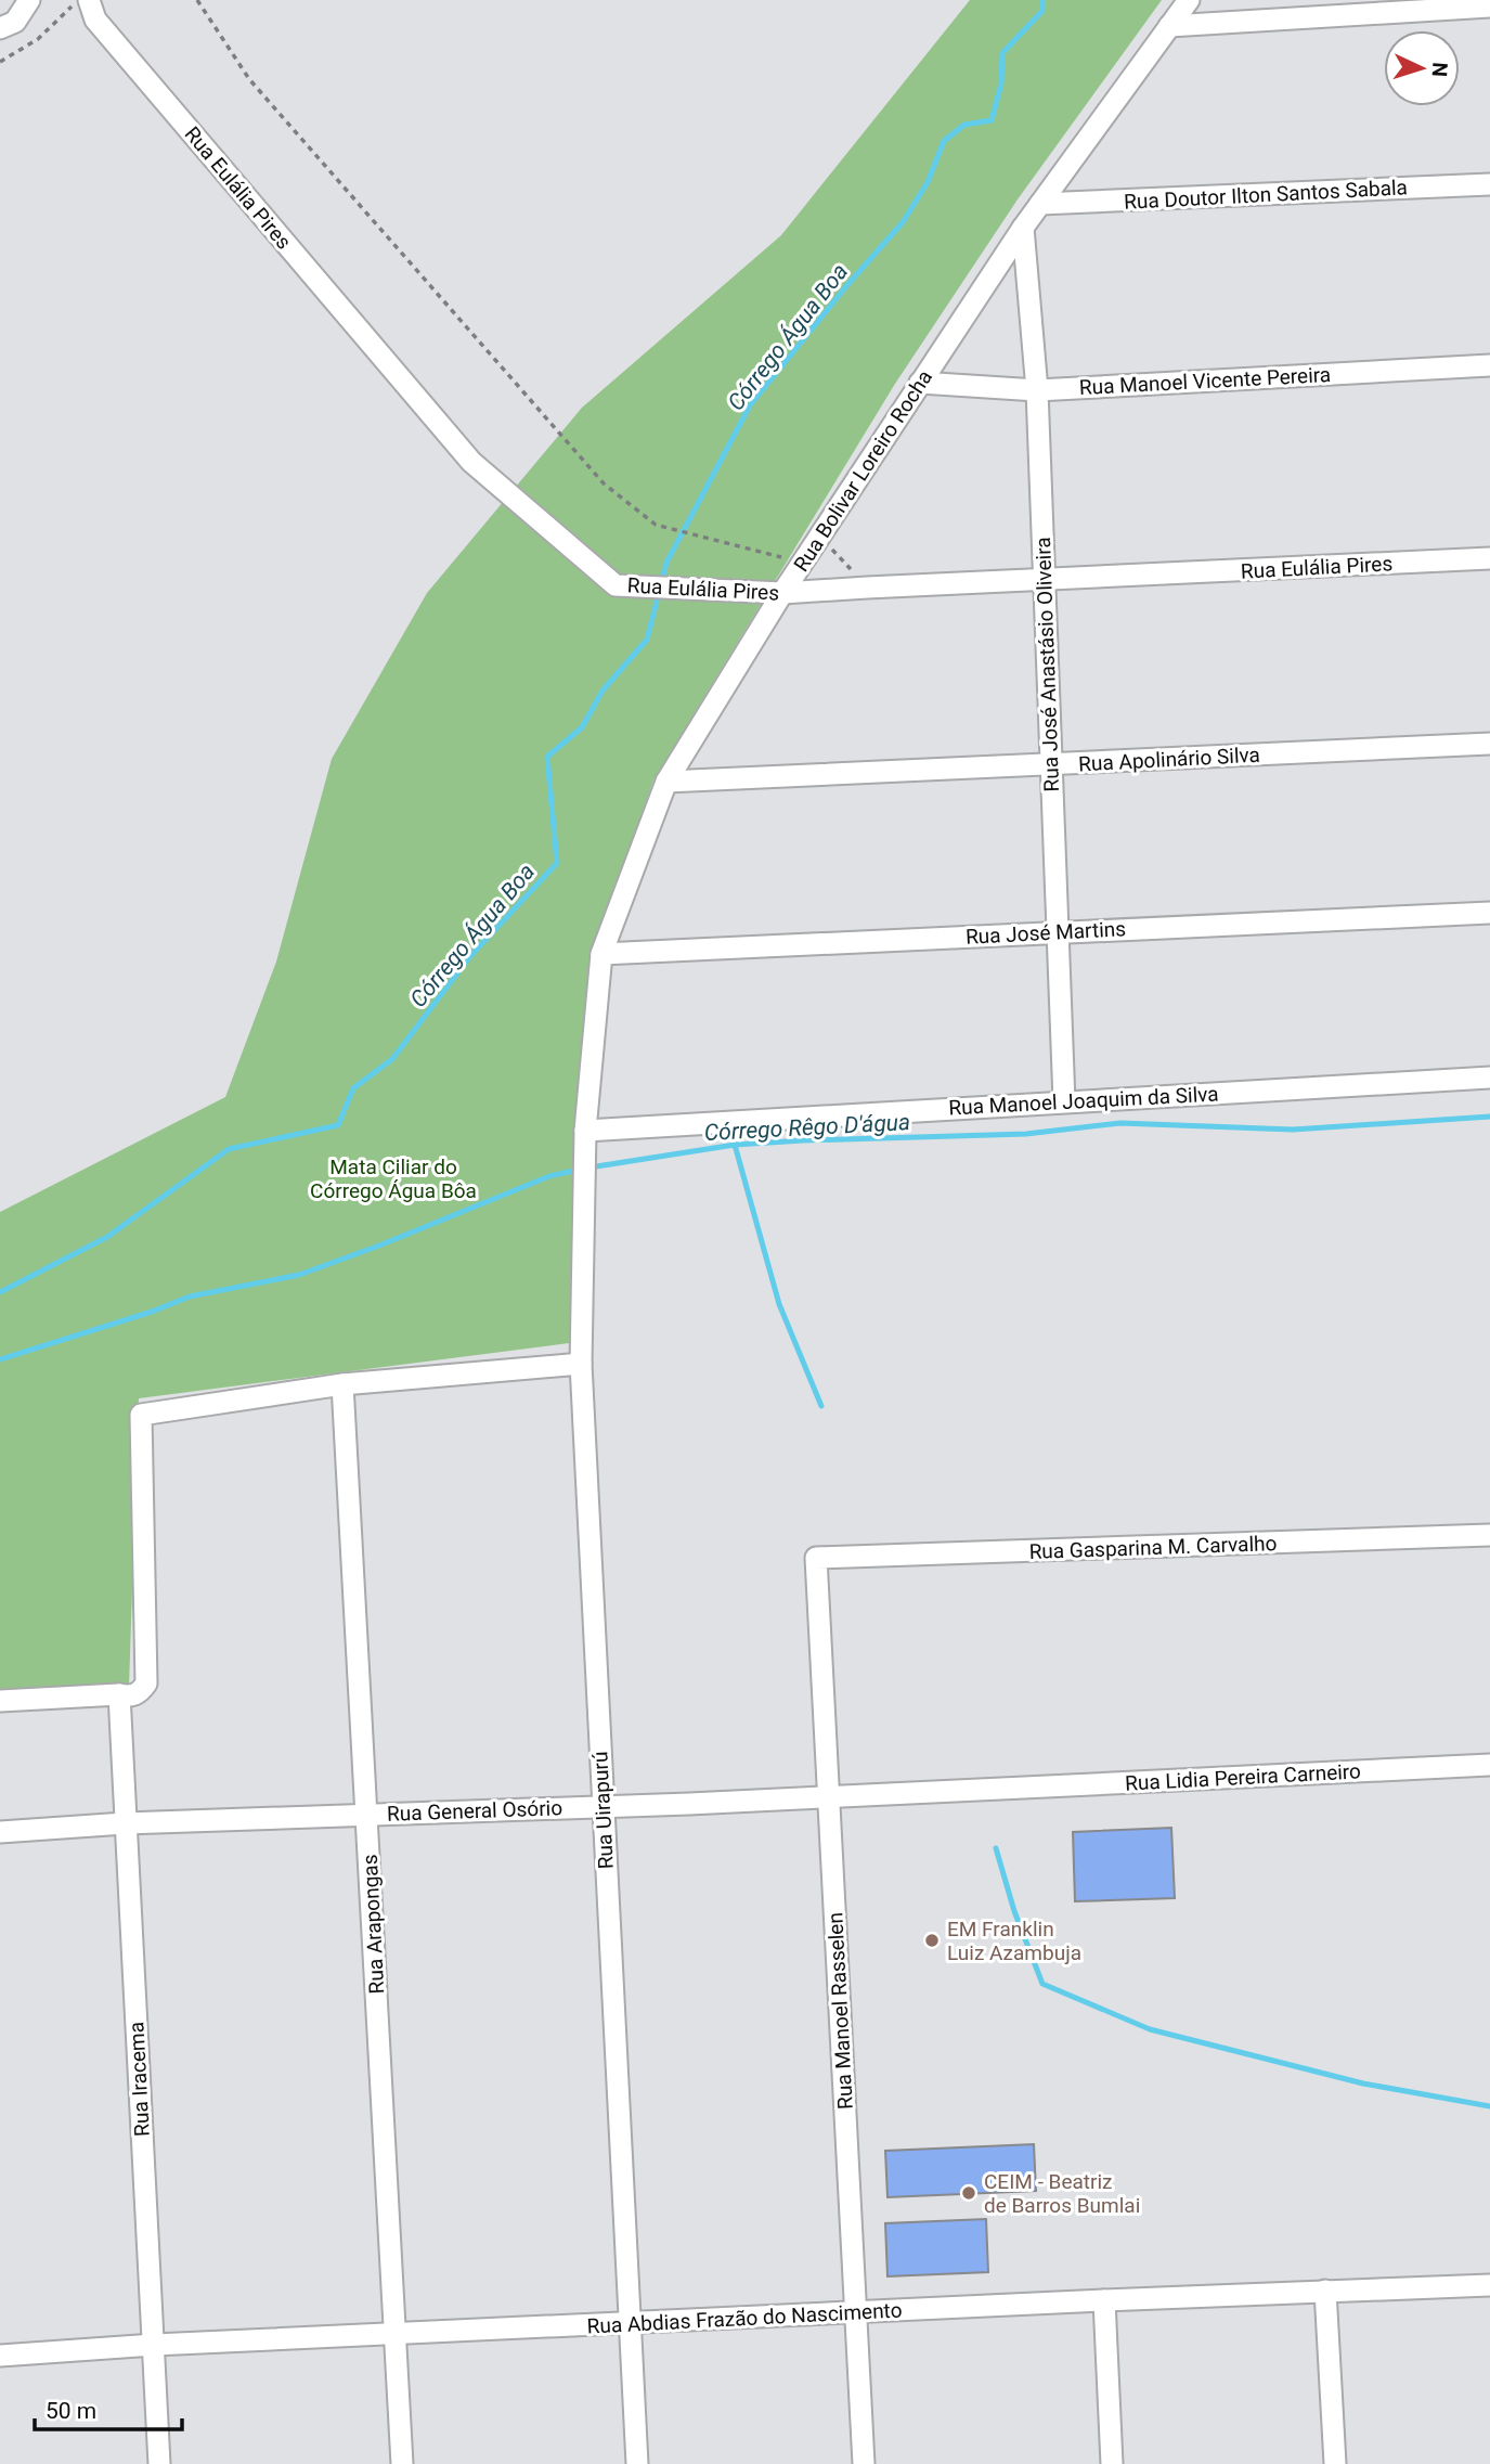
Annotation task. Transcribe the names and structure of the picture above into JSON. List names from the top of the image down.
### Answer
{
  "streets": {
    "street": [
      "Rua Eulália Pires",
      "Rua Doutor Ilton Santos Sabala",
      "Rua Manoel Vicente Pereira",
      "Rua Bolivar Loreiro Rocha",
      "Rua José Anastásio Oliveira",
      "Rua Apolinário Silva",
      "Rua José Martins",
      "Rua Manoel Joaquim da Silva",
      "Rua Gasparina M. Carvalho",
      "Rua Lidia Pereira Carneiro",
      "Rua General Osório",
      "Rua Uirapurú",
      "Rua Arapongas",
      "Rua Manoel Rasselen",
      "Rua Iracema",
      "Rua Abdias Frazão do Nascimento"
    ]
  },
  "crossings": [
    ["Rua Eulália Pires", "Rua Bolivar Loreiro Rocha"],
    ["Rua Eulália Pires", "Rua José Anastásio Oliveira"],
    ["Rua Doutor Ilton Santos Sabala", "Rua Bolivar Loreiro Rocha"],
    ["Rua Manoel Vicente Pereira", "Rua Bolivar Loreiro Rocha"],
    ["Rua Manoel Vicente Pereira", "Rua José Anastásio Oliveira"],
    ["Rua Bolivar Loreiro Rocha", "Rua José Anastásio Oliveira"],
    ["Rua Bolivar Loreiro Rocha", "Rua Apolinário Silva"],
    ["Rua Bolivar Loreiro Rocha", "Rua José Martins"],
    ["Rua Bolivar Loreiro Rocha", "Rua Manoel Joaquim da Silva"],
    ["Rua Bolivar Loreiro Rocha", "Rua Uirapurú"],
    ["Rua José Anastásio Oliveira", "Rua Apolinário Silva"],
    ["Rua José Anastásio Oliveira", "Rua José Martins"],
    ["Rua José Anastásio Oliveira", "Rua Manoel Joaquim da Silva"],
    ["Rua Gasparina M. Carvalho", "Rua Manoel Rasselen"],
    ["Rua Lidia Pereira Carneiro", "Rua General Osório"],
    ["Rua General Osório", "Rua Uirapurú"],
    ["Rua General Osório", "Rua Arapongas"],
    ["Rua General Osório", "Rua Manoel Rasselen"],
    ["Rua General Osório", "Rua Iracema"],
    ["Rua Uirapurú", "Rua Abdias Frazão do Nascimento"],
    ["Rua Arapongas", "Rua Abdias Frazão do Nascimento"],
    ["Rua Manoel Rasselen", "Rua Abdias Frazão do Nascimento"],
    ["Rua Iracema", "Rua Abdias Frazão do Nascimento"]
  ],
  "water": ["Córrego Água Boa", "Córrego Rêgo D'água"],
  "parks": ["Mata Ciliar do Córrego Água Bôa"],
  "places": ["EM Franklin Luiz Azambuja", "CEIM - Beatriz de Barros Bumlai"],
  "scale_bar": "50 m",
  "north": "right"
}
